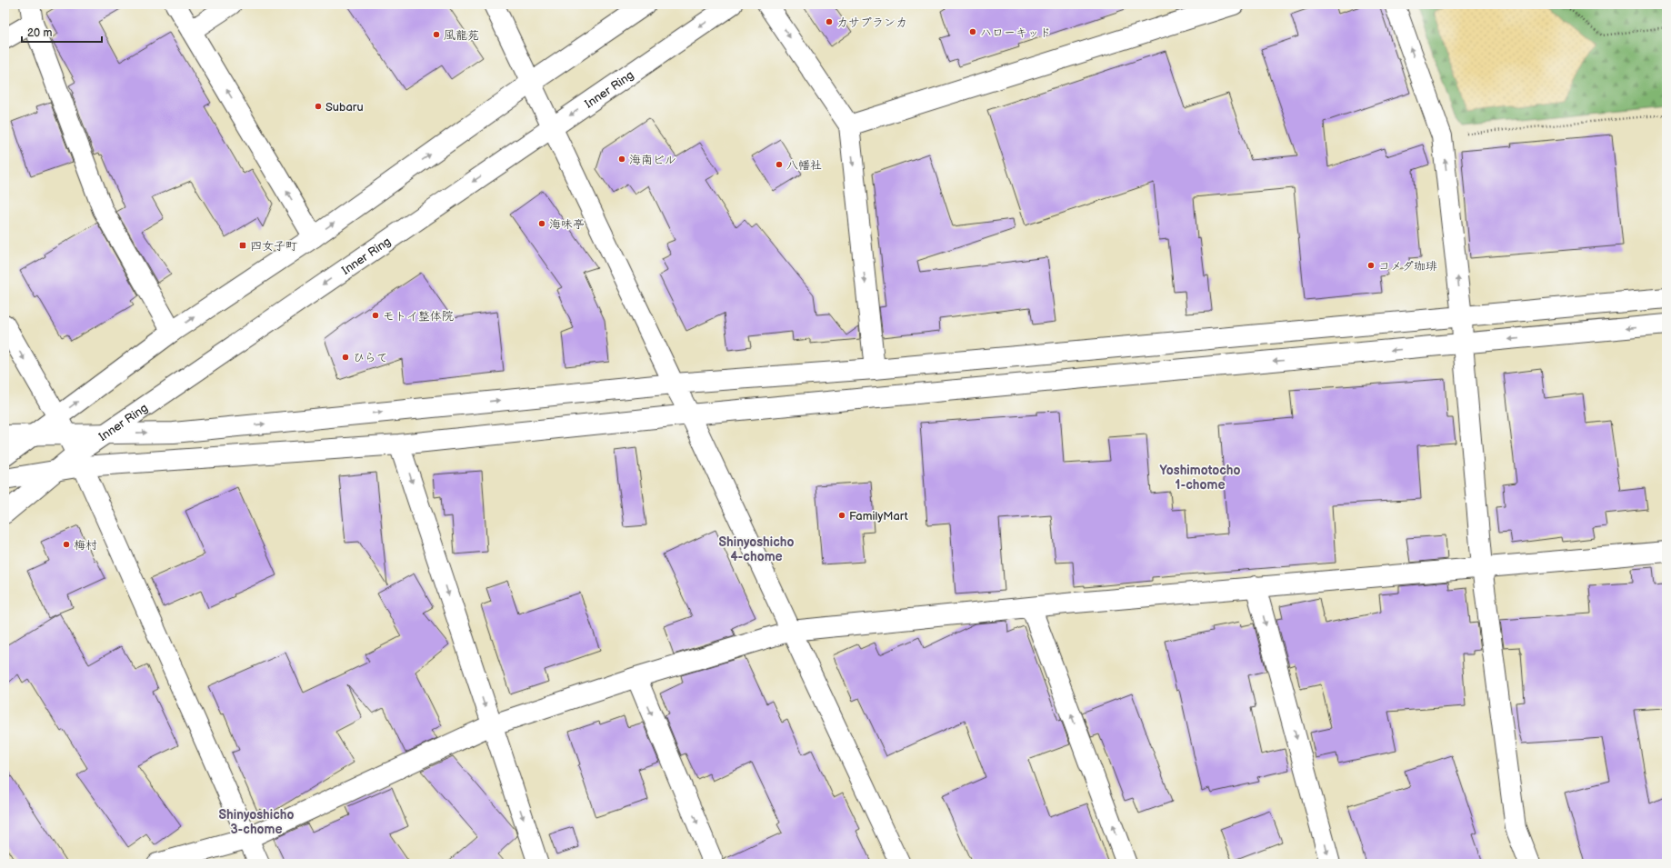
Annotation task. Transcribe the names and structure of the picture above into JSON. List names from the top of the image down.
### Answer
{
  "streets": {
    "street": ["Inner Ring"]
  },
  "districts": ["Yoshimotocho 1-chome", "Shinyoshicho 4-chome", "Shinyoshicho 3-chome"],
  "places": {
    "other": [
      "カサブランカ",
      "ハローキッド",
      "風龍苑",
      "Subaru",
      "海南ビル",
      "八幡社",
      "海味亭",
      "コメダ珈琲",
      "モトイ整体院",
      "ひらて",
      "FamilyMart",
      "梅村"
    ],
    "transit": ["四女子町"]
  },
  "scale_bar": "20 m"
}
